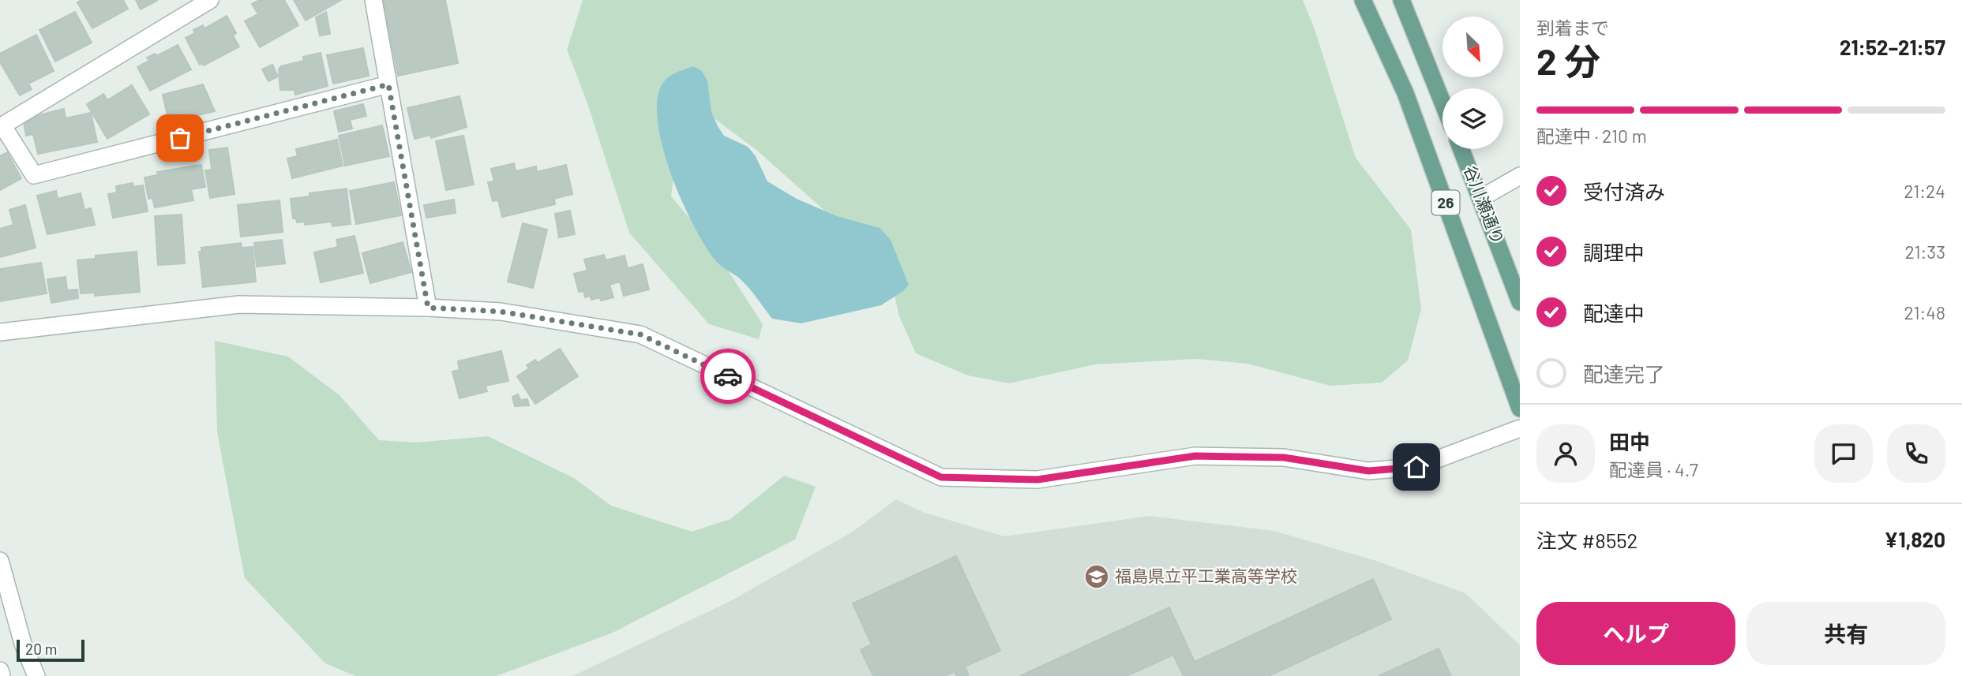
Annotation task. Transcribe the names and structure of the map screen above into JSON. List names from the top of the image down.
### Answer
{
  "streets": {
    "main road": ["26", "谷川瀬通り"]
  },
  "places": {
    "school or university": ["福島県立平工業高等学校"]
  },
  "scale_bar": "20 m",
  "north": "bottom right",
  "page": {
    "heading": ["2 分", "到着まで", "21:52–21:57"],
    "panel": [
      "田中",
      "配達員 · 4.7",
      "注文 #8552",
      "¥1,820"
    ],
    "bar": "配達中 · 210 m",
    "list": [
      ["受付済み", "21:24"],
      ["調理中", "21:33"],
      ["配達中", "21:48"],
      "配達完了"
    ],
    "buttons": ["ヘルプ", "共有"],
    "scale": "20 m"
  }
}
